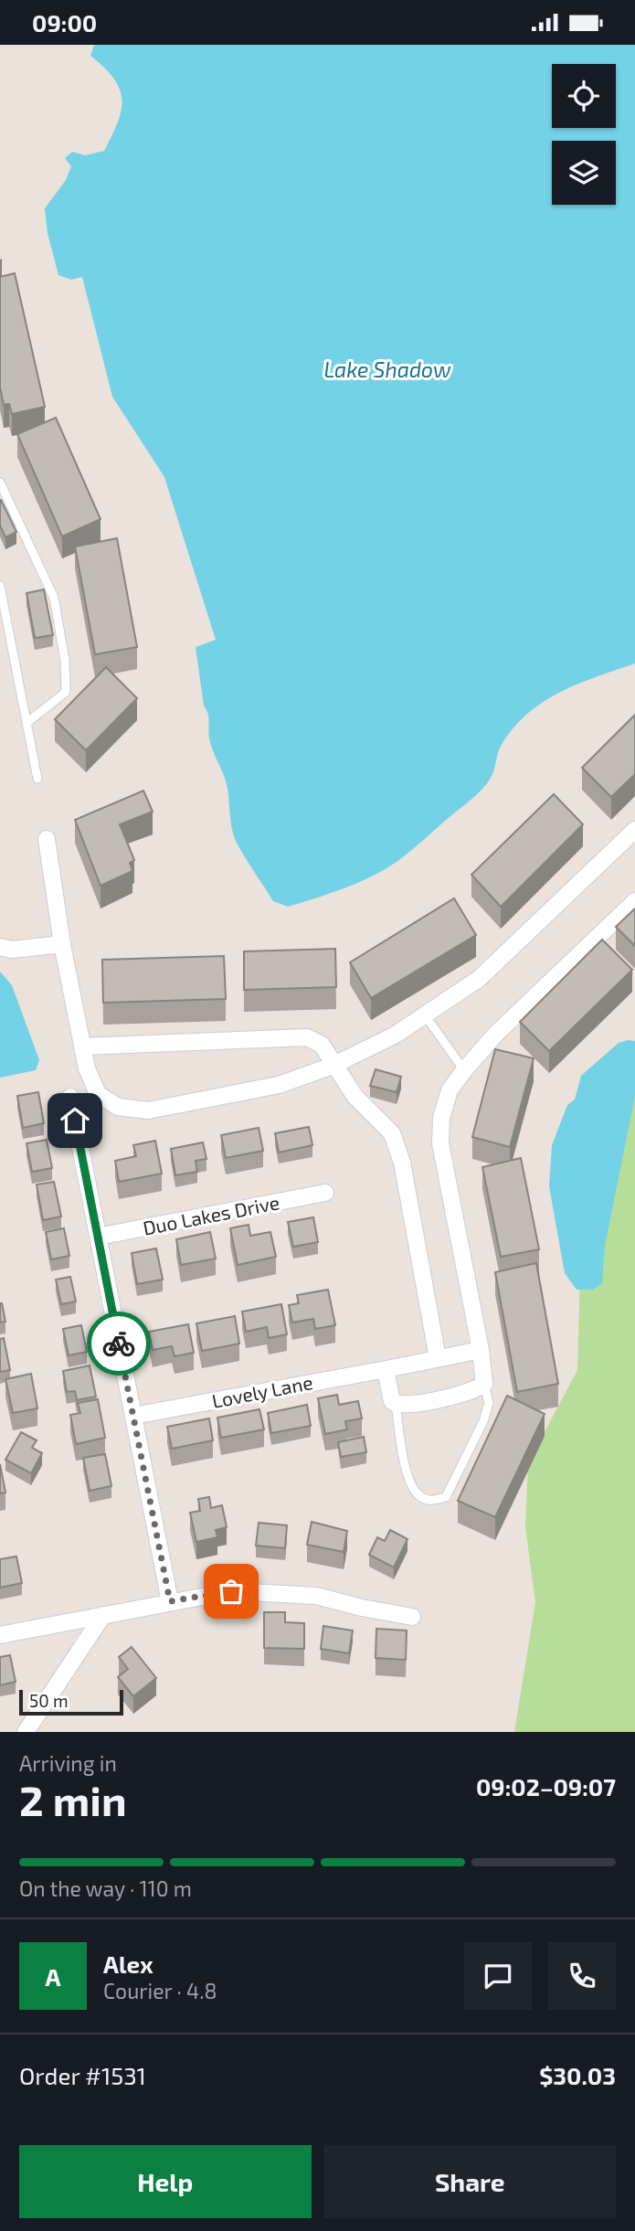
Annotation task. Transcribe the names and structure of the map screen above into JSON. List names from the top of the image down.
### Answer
{
  "streets": {
    "street": ["Duo Lakes Drive", "Lovely Lane"]
  },
  "water": ["Lake Shadow"],
  "scale_bar": "50 m",
  "page": {
    "status": "09:00",
    "scale": "50 m",
    "heading": ["2 min", "Arriving in", "09:02–09:07"],
    "panel": [
      "Alex",
      "Courier · 4.8",
      "Order #1531",
      "$30.03"
    ],
    "bar": "On the way · 110 m",
    "round": "A",
    "buttons": ["Help", "Share"]
  }
}
